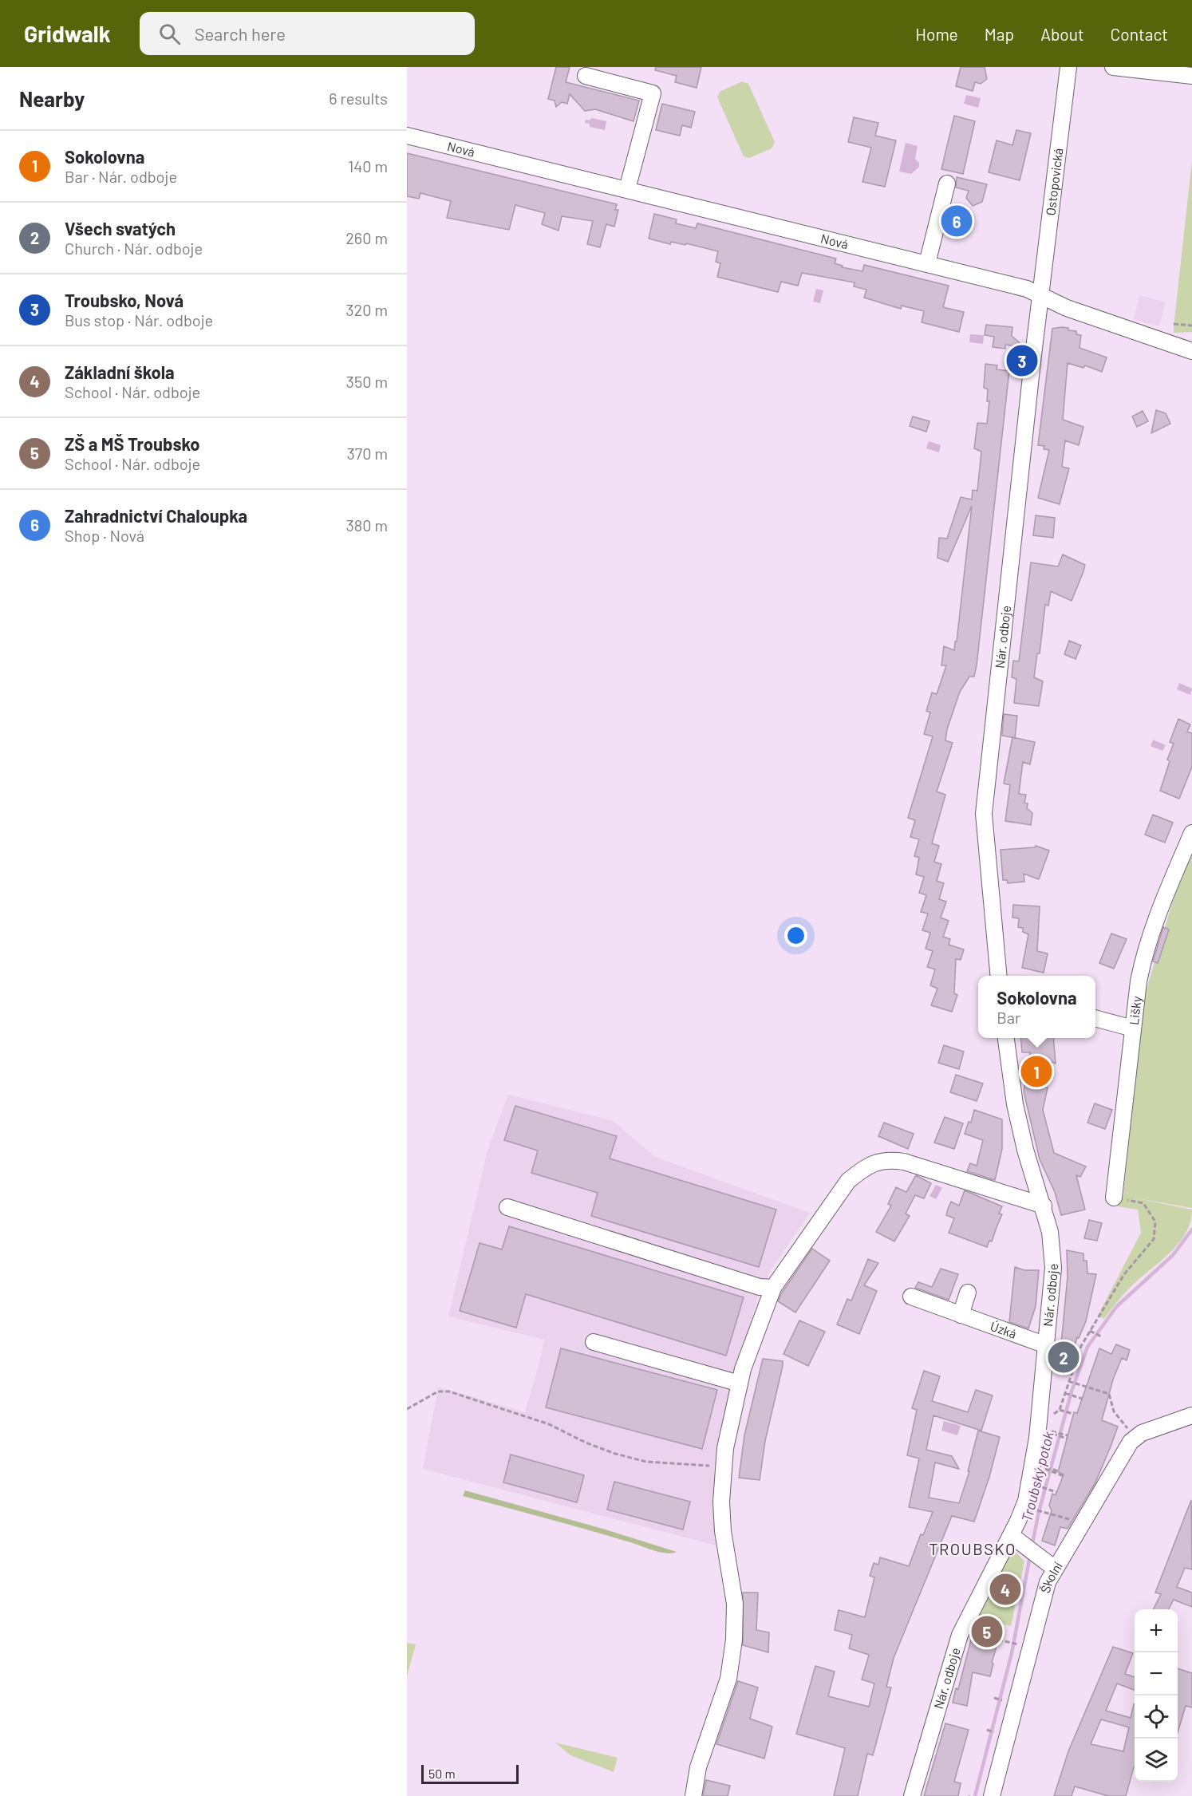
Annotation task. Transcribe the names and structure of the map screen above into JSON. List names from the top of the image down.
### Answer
{
  "streets": {
    "street": [
      "Nová",
      "Ostopovická",
      "Nár. odboje",
      "Lišky",
      "Úzká",
      "Školní"
    ]
  },
  "crossings": [
    ["Nová", "Ostopovická"],
    ["Nová", "Nár. odboje"],
    ["Ostopovická", "Nár. odboje"],
    ["Nár. odboje", "Úzká"]
  ],
  "districts": ["TROUBSKO"],
  "water": ["Troubský potok"],
  "scale_bar": "50 m",
  "page": {
    "header": "Gridwalk",
    "search": "Search here",
    "nav": [
      "Home",
      "Map",
      "About",
      "Contact"
    ],
    "heading": ["Nearby", "6 results"],
    "list": [
      {
        "mark": "1",
        "name": "Sokolovna",
        "note": "Bar · Nár. odboje",
        "value": "140 m"
      },
      {
        "mark": "2",
        "name": "Všech svatých",
        "note": "Church · Nár. odboje",
        "value": "260 m"
      },
      {
        "mark": "3",
        "name": "Troubsko, Nová",
        "note": "Bus stop · Nár. odboje",
        "value": "320 m"
      },
      {
        "mark": "4",
        "name": "Základní škola",
        "note": "School · Nár. odboje",
        "value": "350 m"
      },
      {
        "mark": "5",
        "name": "ZŠ a MŠ Troubsko",
        "note": "School · Nár. odboje",
        "value": "370 m"
      },
      {
        "mark": "6",
        "name": "Zahradnictví Chaloupka",
        "note": "Shop · Nová",
        "value": "380 m"
      }
    ],
    "pins": [
      "6",
      "3",
      "1",
      "2",
      "4",
      "5"
    ],
    "popup": ["Sokolovna", "Bar"],
    "map_buttons": ["+", "−"],
    "scale": "50 m"
  }
}
